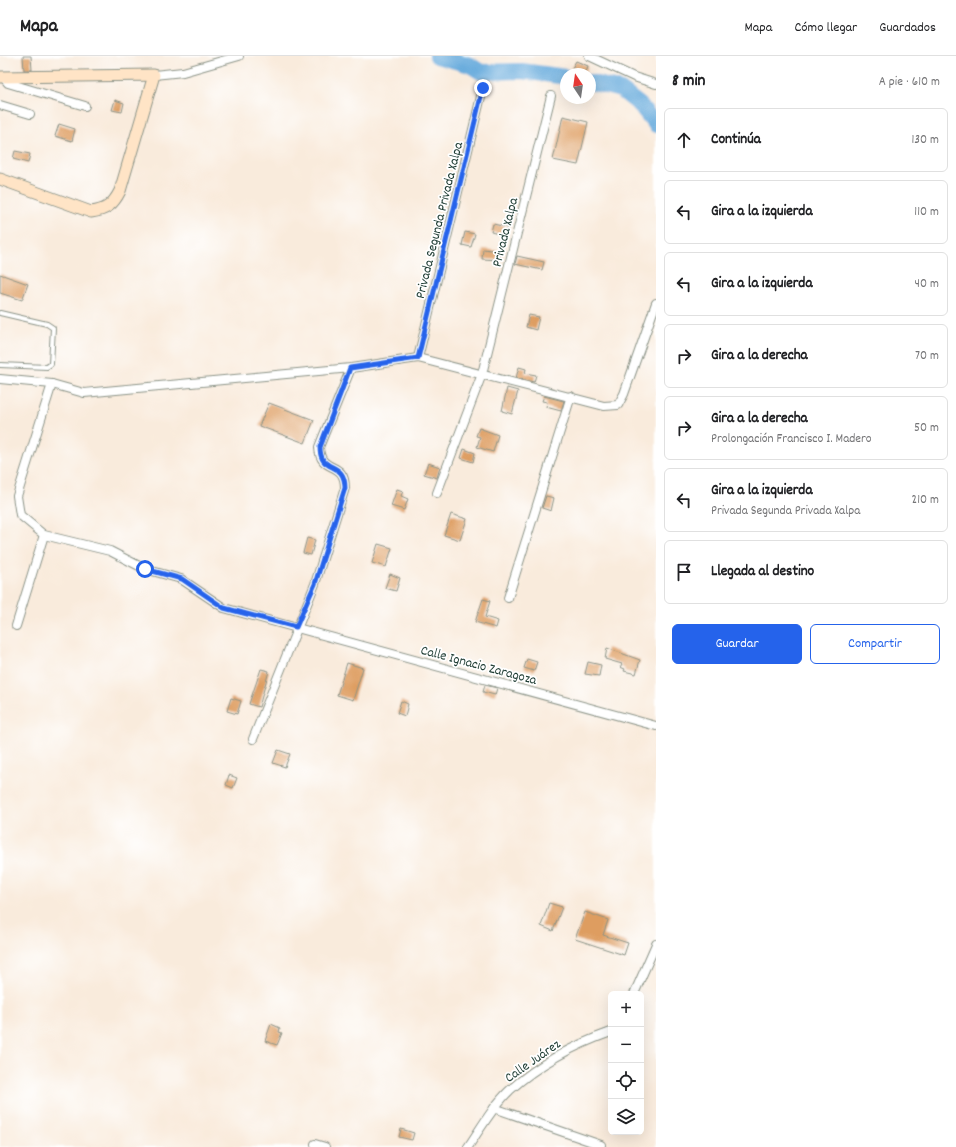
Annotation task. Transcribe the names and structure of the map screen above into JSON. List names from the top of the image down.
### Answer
{
  "streets": {
    "street": [
      "Privada Segunda Privada Xalpa",
      "Privada Xalpa",
      "Calle Ignacio Zaragoza",
      "Calle Juárez"
    ]
  },
  "north": "top",
  "page": {
    "header": "Mapa",
    "nav": ["Mapa", "Cómo llegar", "Guardados"],
    "heading": ["8 min", "A pie · 610 m"],
    "list": [
      ["Continúa", "130 m"],
      ["Gira a la izquierda", "110 m"],
      ["Gira a la izquierda", "40 m"],
      ["Gira a la derecha", "70 m"],
      ["Gira a la derecha", "Prolongación Francisco I. Madero", "50 m"],
      ["Gira a la izquierda", "Privada Segunda Privada Xalpa", "210 m"],
      "Llegada al destino"
    ],
    "buttons": ["Guardar", "Compartir"],
    "map_buttons": ["+", "−"]
  }
}
